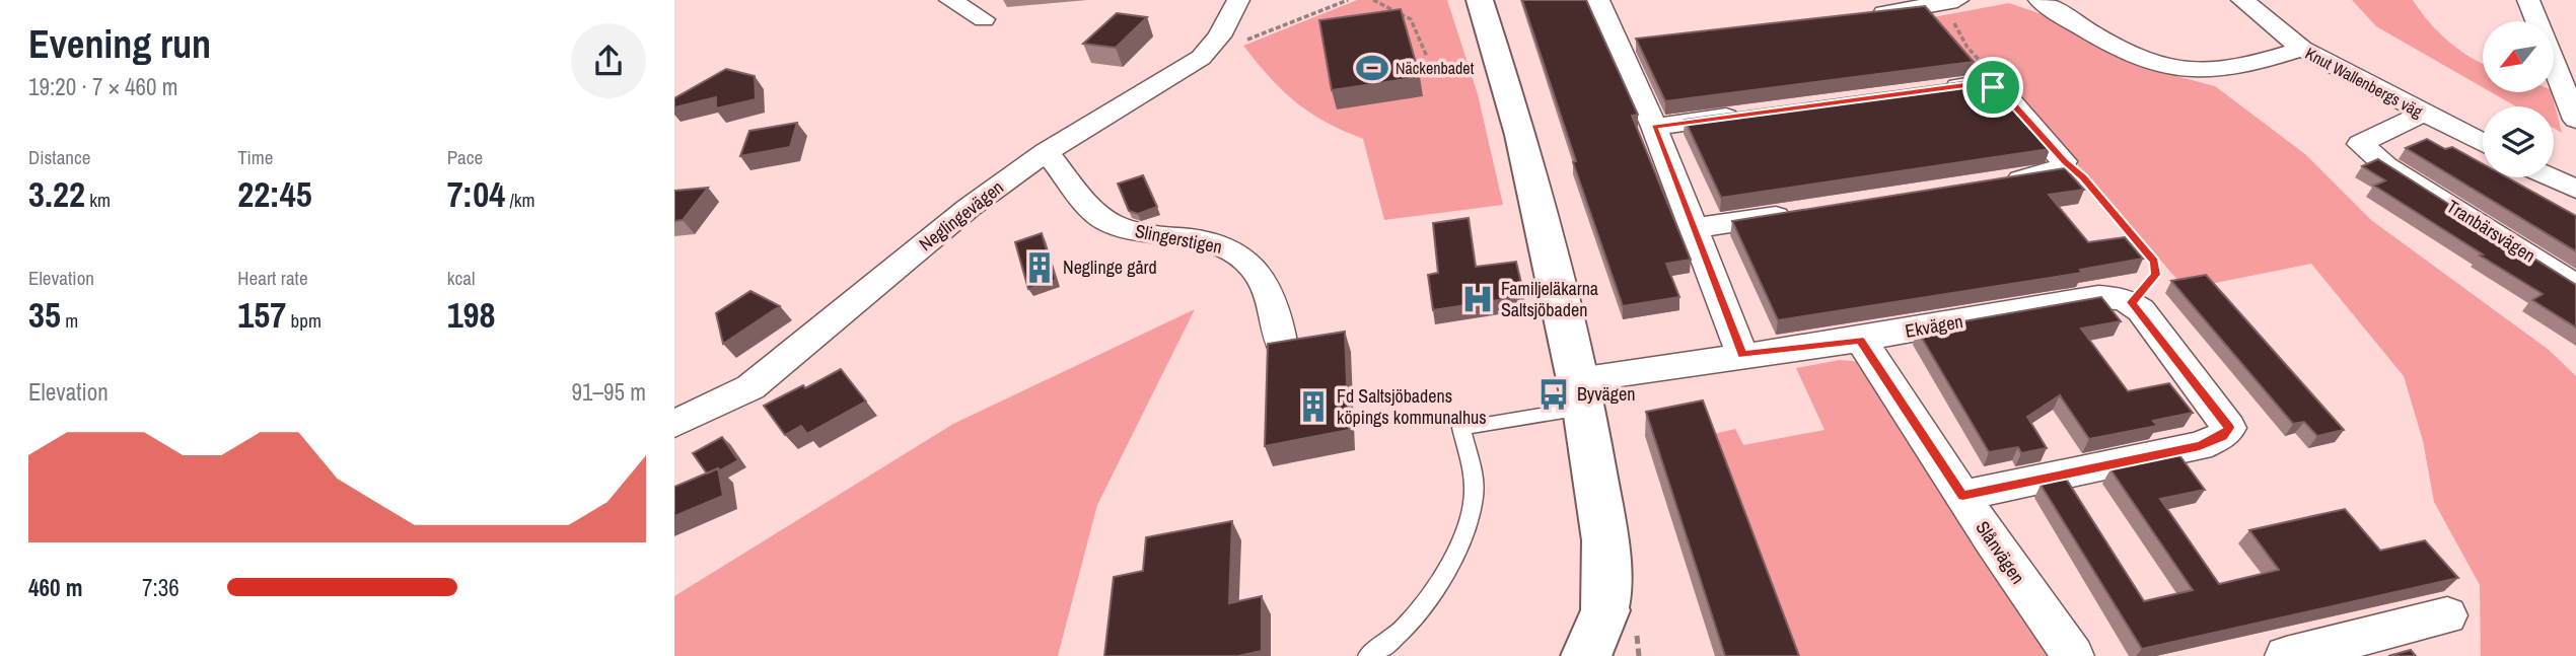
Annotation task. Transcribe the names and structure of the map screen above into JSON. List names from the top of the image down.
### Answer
{
  "streets": {
    "street": [
      "Knut Wallenbergs väg",
      "Neglingevägen",
      "Tranbärsvägen",
      "Slingerstigen",
      "Ekvägen",
      "Slånvägen"
    ]
  },
  "crossings": [
    ["Knut Wallenbergs väg", "Tranbärsvägen"],
    ["Neglingevägen", "Slingerstigen"],
    ["Ekvägen", "Slånvägen"]
  ],
  "places": {
    "sports": ["Näckenbadet"],
    "building": ["Neglinge gård", "Fd Saltsjöbadens köpings kommunalhus"],
    "hospital": ["Familjeläkarna Saltsjöbaden"],
    "bus stop": ["Byvägen"]
  },
  "north": "bottom left",
  "page": {
    "heading": ["Evening run", "19:20 · 7 × 460 m"],
    "stats": [
      ["Distance", "3.22 km"],
      ["Time", "22:45"],
      ["Pace", "7:04 /km"],
      ["Elevation", "35 m"],
      ["Heart rate", "157 bpm"],
      ["kcal", "198"]
    ],
    "chart": ["Elevation", "91–95 m"],
    "list": [
      {
        "name": "460 m",
        "note": "7:36"
      }
    ]
  }
}
